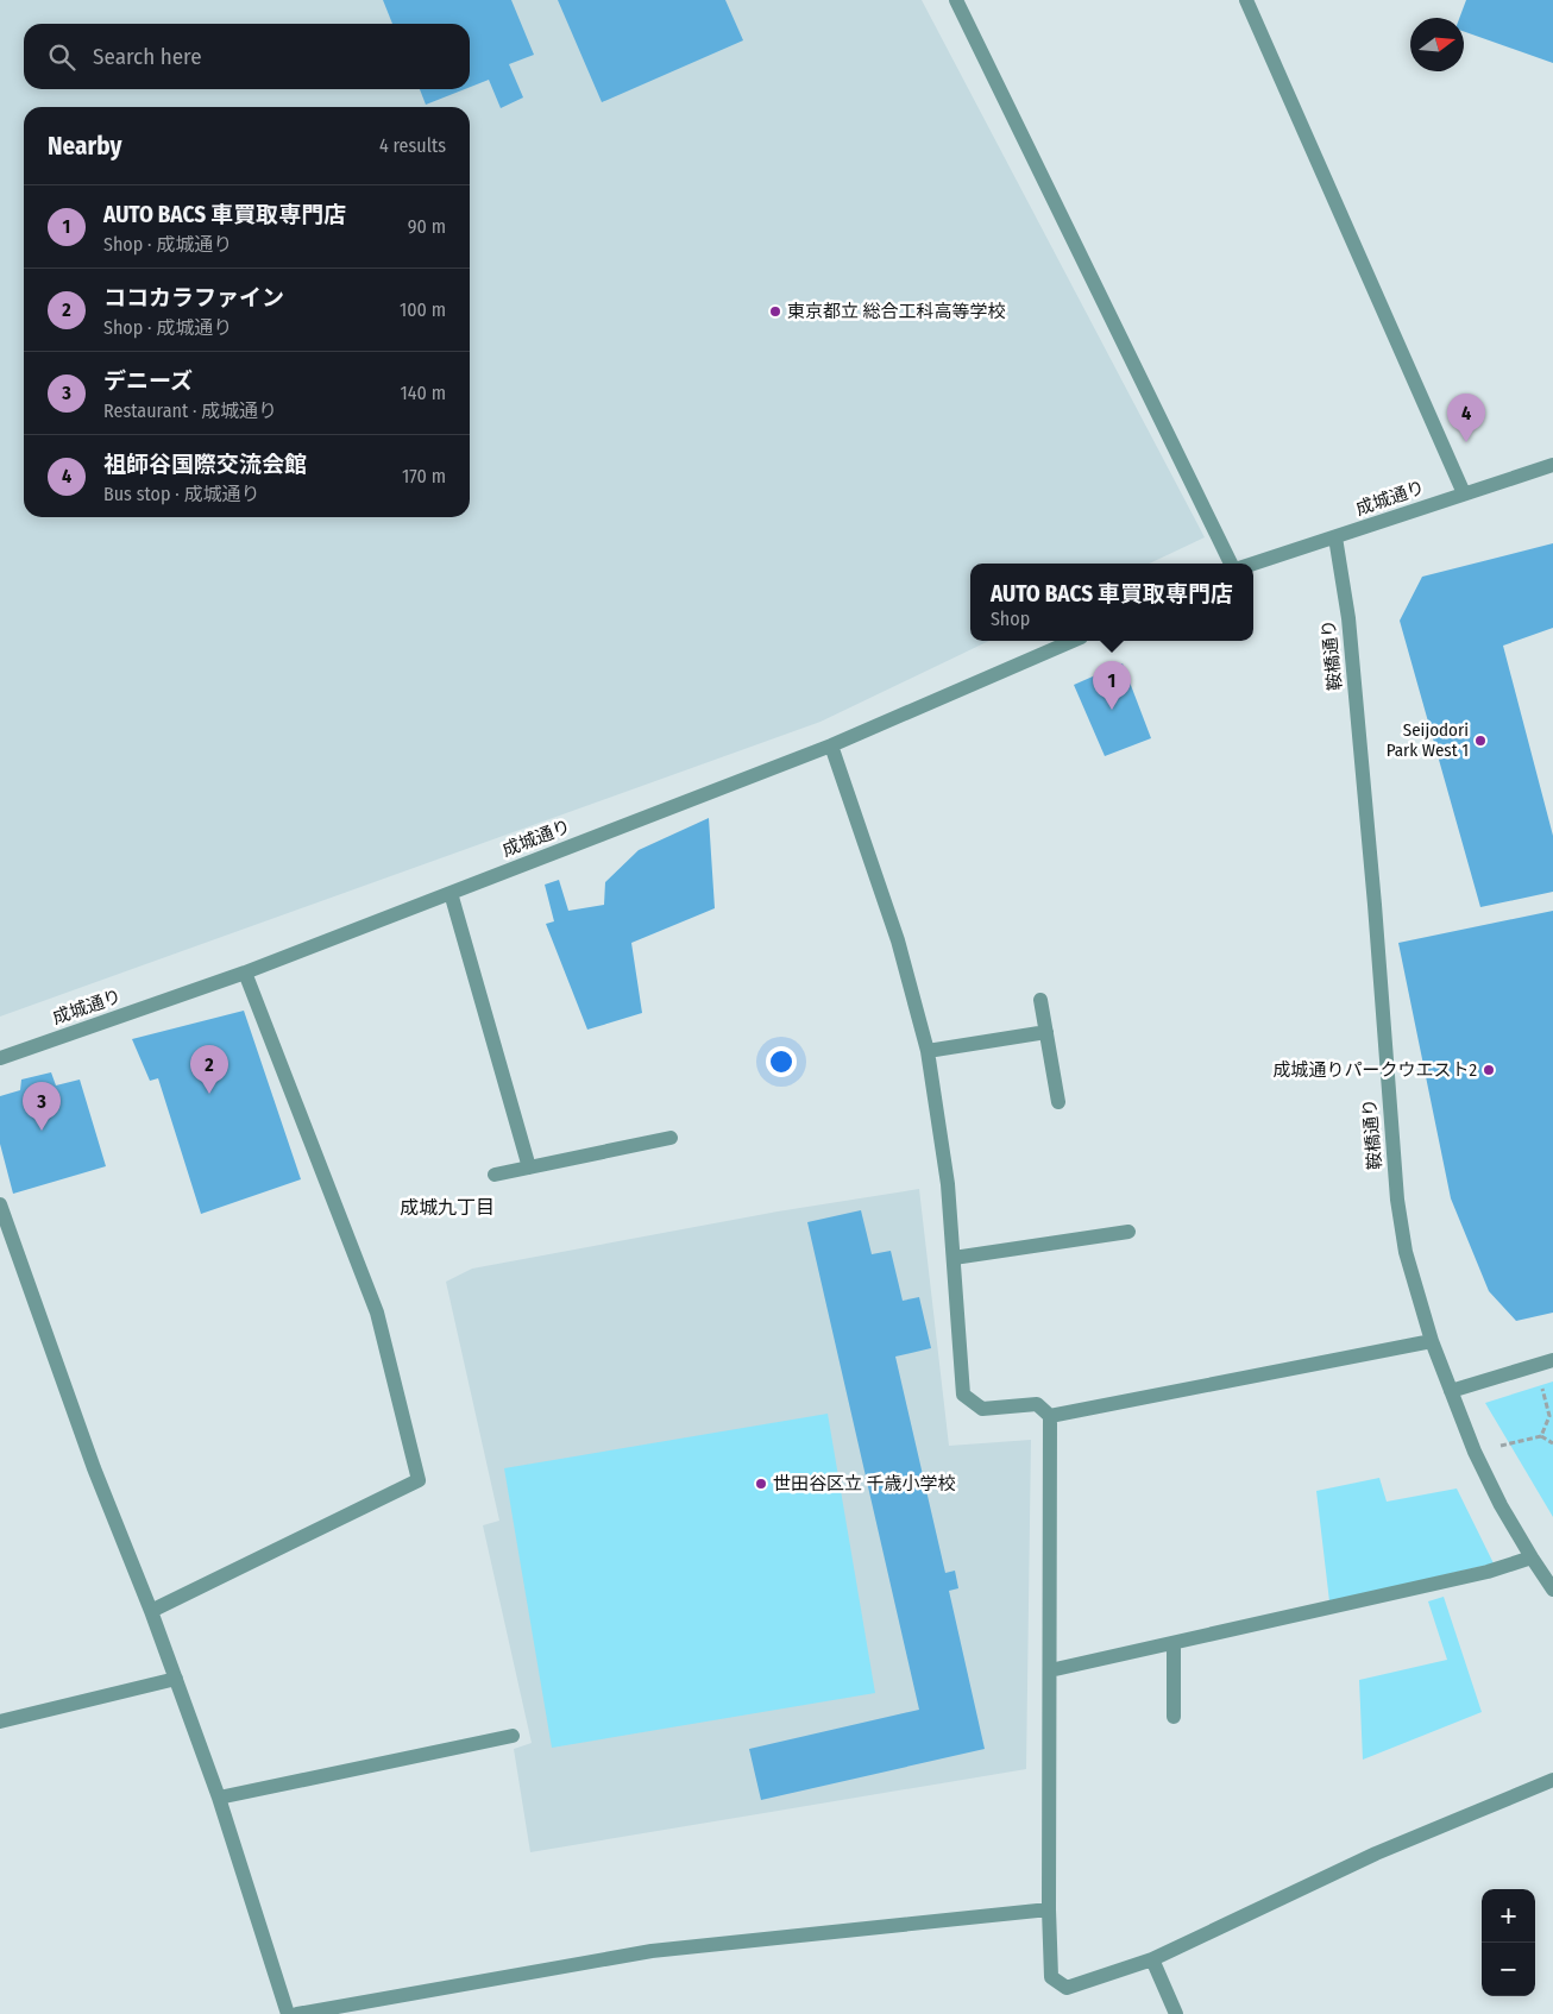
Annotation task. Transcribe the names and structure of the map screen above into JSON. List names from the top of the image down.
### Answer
{
  "streets": {
    "street": ["成城通り", "鞍橋通り"]
  },
  "crossings": [
    ["成城通り", "鞍橋通り"]
  ],
  "districts": ["成城九丁目"],
  "places": [
    "東京都立 総合工科高等学校",
    "Seijodori Park West 1",
    "成城通りパークウエスト2",
    "世田谷区立 千歳小学校"
  ],
  "north": "right",
  "page": {
    "search": "Search here",
    "heading": ["Nearby", "4 results"],
    "list": [
      {
        "mark": "1",
        "name": "AUTO BACS 車買取専門店",
        "note": "Shop · 成城通り",
        "value": "90 m"
      },
      {
        "mark": "2",
        "name": "ココカラファイン",
        "note": "Shop · 成城通り",
        "value": "100 m"
      },
      {
        "mark": "3",
        "name": "デニーズ",
        "note": "Restaurant · 成城通り",
        "value": "140 m"
      },
      {
        "mark": "4",
        "name": "祖師谷国際交流会館",
        "note": "Bus stop · 成城通り",
        "value": "170 m"
      }
    ],
    "pins": [
      "4",
      "1",
      "2",
      "3"
    ],
    "popup": ["AUTO BACS 車買取専門店", "Shop"],
    "map_buttons": ["+", "−"]
  }
}
